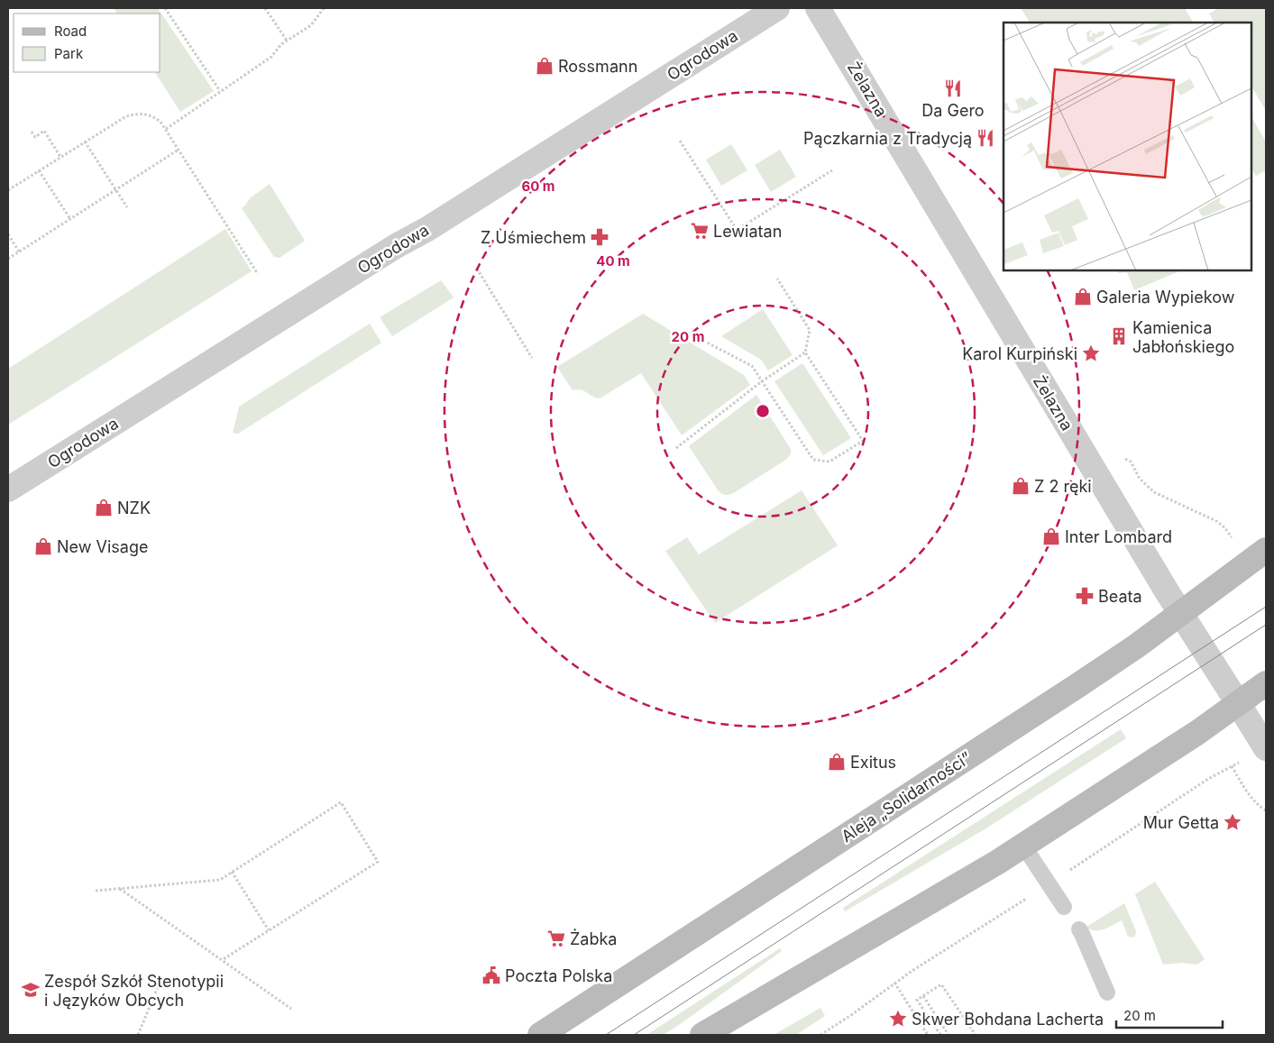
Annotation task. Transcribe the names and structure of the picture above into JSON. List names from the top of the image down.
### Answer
{
  "streets": {
    "main road": ["Aleja „Solidarności”"],
    "street": ["Ogrodowa", "Żelazna"]
  },
  "crossings": [
    ["Żelazna", "Aleja „Solidarności”"]
  ],
  "places": {
    "shop": [
      "Rossmann",
      "Galeria Wypiekow",
      "Z 2 ręki",
      "NZK",
      "Inter Lombard",
      "New Visage",
      "Exitus"
    ],
    "restaurant": ["Da Gero", "Pączkarnia z Tradycją"],
    "supermarket": ["Lewiatan", "Żabka"],
    "pharmacy": ["Z Uśmiechem", "Beata"],
    "building": ["Kamienica Jabłońskiego"],
    "place": ["Karol Kurpiński", "Mur Getta", "Skwer Bohdana Lacherta"],
    "public building": ["Poczta Polska"],
    "school or university": ["Zespół Szkół Stenotypii i Języków Obcych"]
  },
  "legend": ["Road", "Park"],
  "scale_bar": "20 m",
  "rings": ["60 m", "40 m", "20 m"]
}
